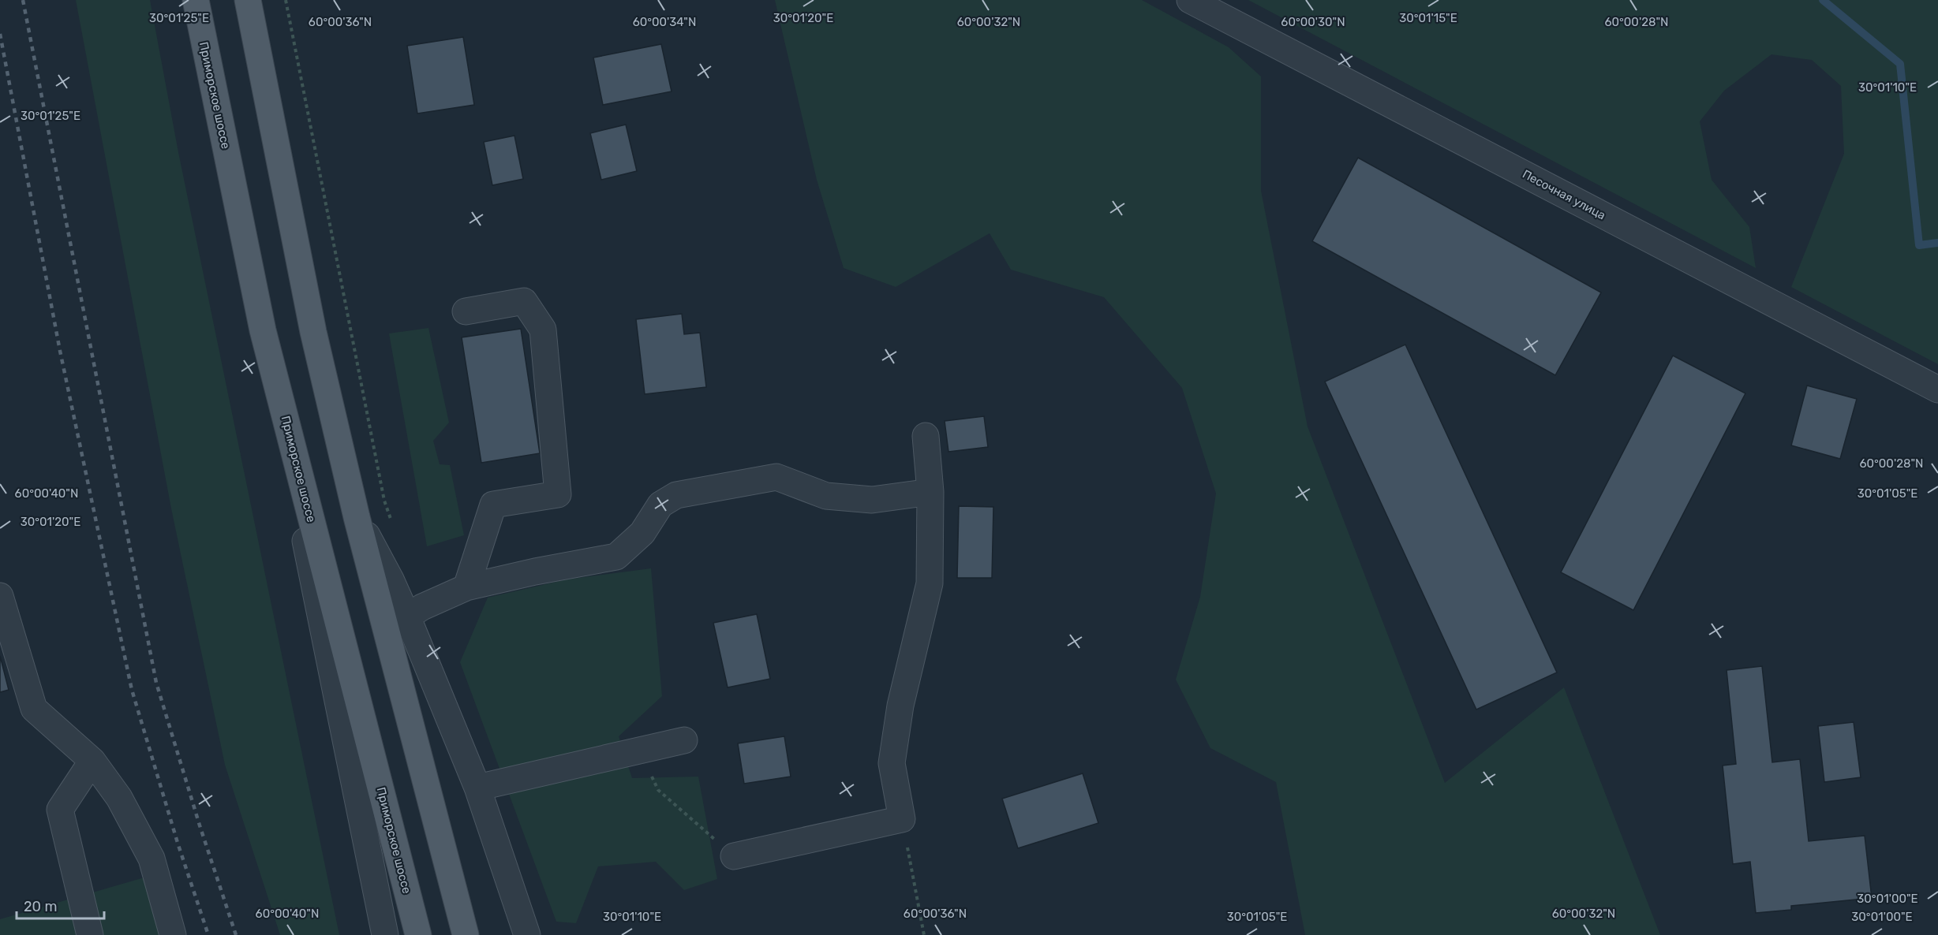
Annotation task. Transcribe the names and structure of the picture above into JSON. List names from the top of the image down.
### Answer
{
  "streets": {
    "main road": ["Приморское шоссе"],
    "street": ["Песочная улица"]
  },
  "scale_bar": "20 m",
  "coordinates": [
    "30°01'25\"E",
    "30°01'20\"E",
    "30°01'15\"E",
    "60°00'36\"N",
    "60°00'34\"N",
    "60°00'32\"N",
    "60°00'30\"N",
    "60°00'28\"N",
    "30°01'10\"E",
    "30°01'05\"E",
    "60°00'40\"N",
    "30°01'00\"E"
  ]
}
